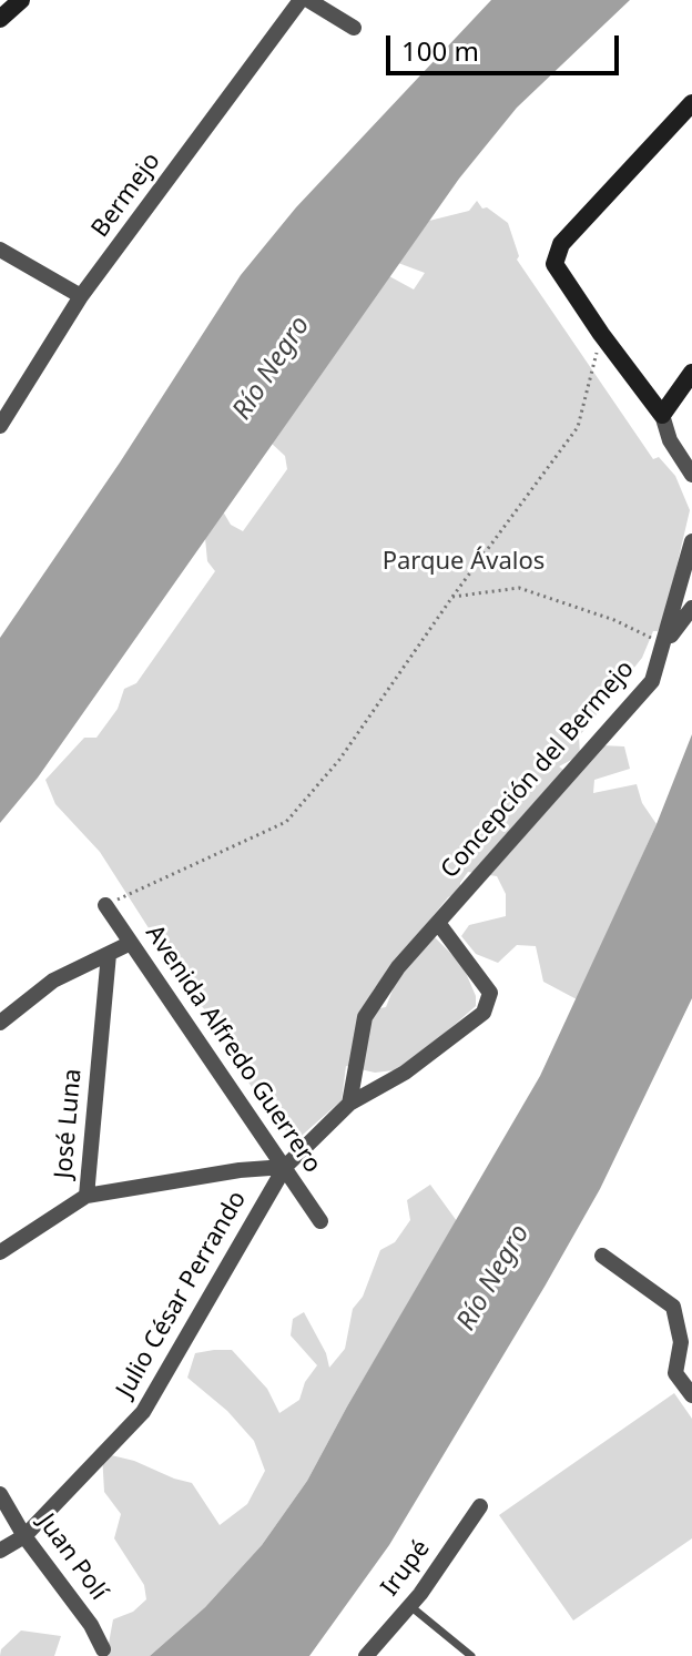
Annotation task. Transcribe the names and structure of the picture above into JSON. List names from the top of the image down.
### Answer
{
  "streets": {
    "street": [
      "Bermejo",
      "Concepción del Bermejo",
      "Avenida Alfredo Guerrero",
      "José Luna",
      "Julio César Perrando",
      "Juan Polí",
      "Irupé"
    ]
  },
  "crossings": [
    ["Avenida Alfredo Guerrero", "Julio César Perrando"],
    ["Julio César Perrando", "Juan Polí"]
  ],
  "water": ["Río Negro"],
  "parks": ["Parque Ávalos"],
  "scale_bar": "100 m"
}
